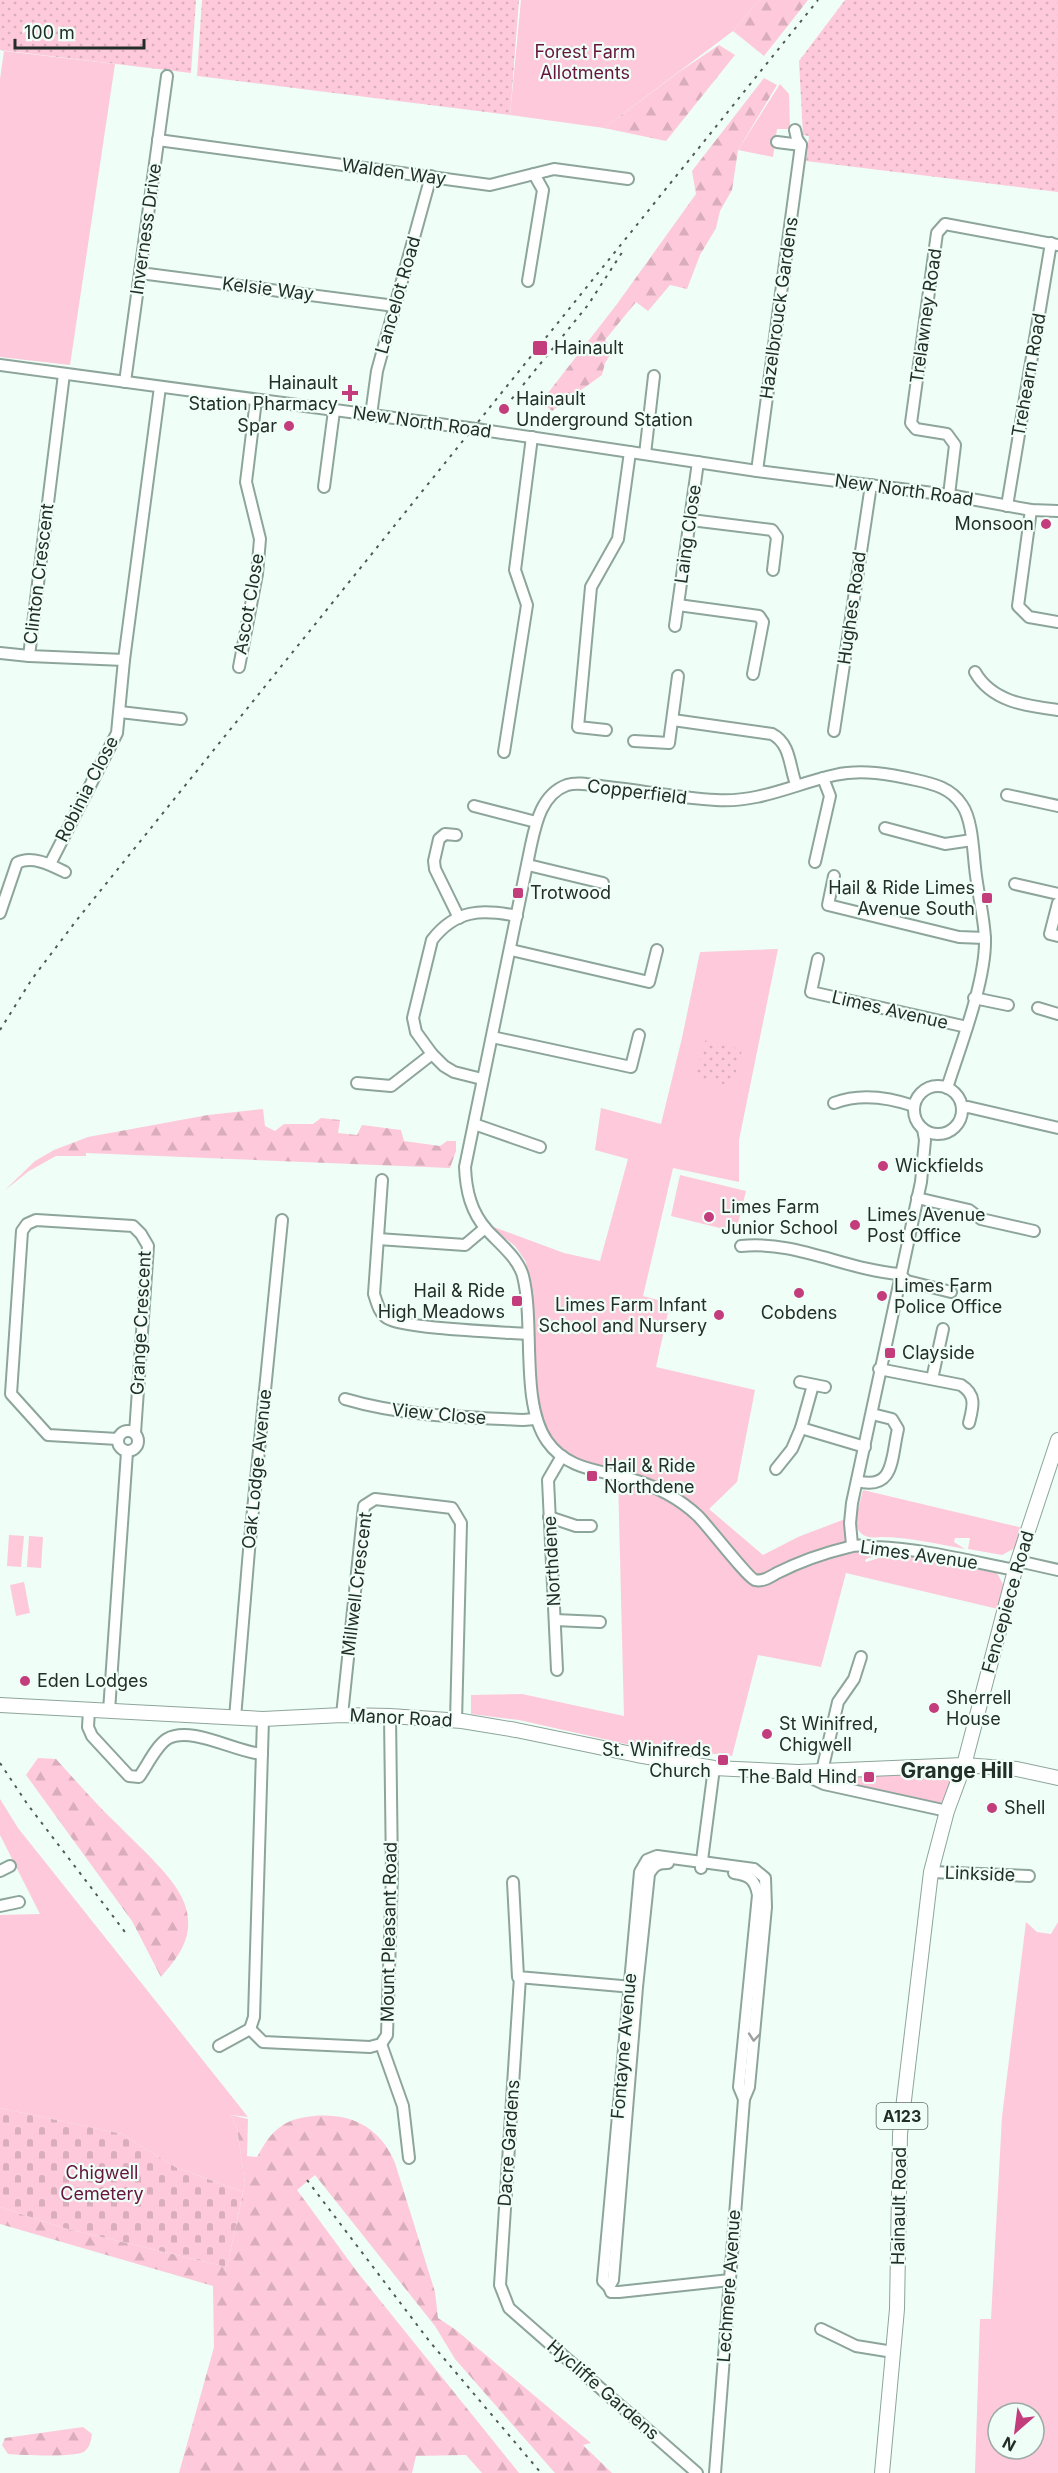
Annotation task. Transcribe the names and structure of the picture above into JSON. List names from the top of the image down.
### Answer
{
  "streets": {
    "main road": [
      "Fencepiece Road",
      "Manor Road",
      "A123",
      "Hainault Road"
    ],
    "street": [
      "Walden Way",
      "Inverness Drive",
      "Kelsie Way",
      "Lancelot Road",
      "Hazelbrouck Gardens",
      "Trelawney Road",
      "Trehearn Road",
      "New North Road",
      "Laing Close",
      "Clinton Crescent",
      "Ascot Close",
      "Hughes Road",
      "Robinia Close",
      "Copperfield",
      "Limes Avenue",
      "Grange Crescent",
      "View Close",
      "Oak Lodge Avenue",
      "Northdene",
      "Millwell Crescent",
      "Linkside",
      "Mount Pleasant Road",
      "Fontayne Avenue",
      "Dacre Gardens",
      "Lechmere Avenue",
      "Hycliffe Gardens"
    ]
  },
  "crossings": [
    ["Walden Way", "Inverness Drive"],
    ["Walden Way", "Lancelot Road"],
    ["Inverness Drive", "Kelsie Way"],
    ["Inverness Drive", "New North Road"],
    ["Kelsie Way", "Lancelot Road"],
    ["Lancelot Road", "New North Road"],
    ["Hazelbrouck Gardens", "New North Road"],
    ["Trelawney Road", "Trehearn Road"],
    ["Trelawney Road", "New North Road"],
    ["Trehearn Road", "New North Road"],
    ["New North Road", "Laing Close"],
    ["New North Road", "Clinton Crescent"],
    ["New North Road", "Ascot Close"],
    ["New North Road", "Hughes Road"],
    ["Clinton Crescent", "Robinia Close"],
    ["Copperfield", "Limes Avenue"],
    ["Copperfield", "View Close"],
    ["Limes Avenue", "Fencepiece Road"],
    ["Grange Crescent", "Manor Road"],
    ["Oak Lodge Avenue", "Manor Road"],
    ["Millwell Crescent", "Manor Road"],
    ["Fencepiece Road", "Manor Road"],
    ["Fencepiece Road", "Hainault Road"],
    ["Manor Road", "Mount Pleasant Road"],
    ["Manor Road", "Hainault Road"],
    ["Linkside", "Hainault Road"],
    ["Fontayne Avenue", "Lechmere Avenue"],
    ["Dacre Gardens", "Hycliffe Gardens"]
  ],
  "districts": ["Grange Hill"],
  "parks": ["Forest Farm Allotments", "Chigwell Cemetery"],
  "places": {
    "transit": [
      "Hainault",
      "Trotwood",
      "Hail & Ride Limes Avenue South",
      "Hail & Ride High Meadows",
      "Clayside",
      "Hail & Ride Northdene",
      "St. Winifreds Church",
      "The Bald Hind"
    ],
    "health": ["Hainault Station Pharmacy"],
    "other": [
      "Hainault Underground Station",
      "Spar",
      "Monsoon",
      "Wickfields",
      "Limes Farm Junior School",
      "Limes Avenue Post Office",
      "Cobdens",
      "Limes Farm Police Office",
      "Limes Farm Infant School and Nursery",
      "Eden Lodges",
      "Sherrell House",
      "St Winifred, Chigwell",
      "Shell"
    ]
  },
  "scale_bar": "100 m",
  "north": "bottom left"
}
